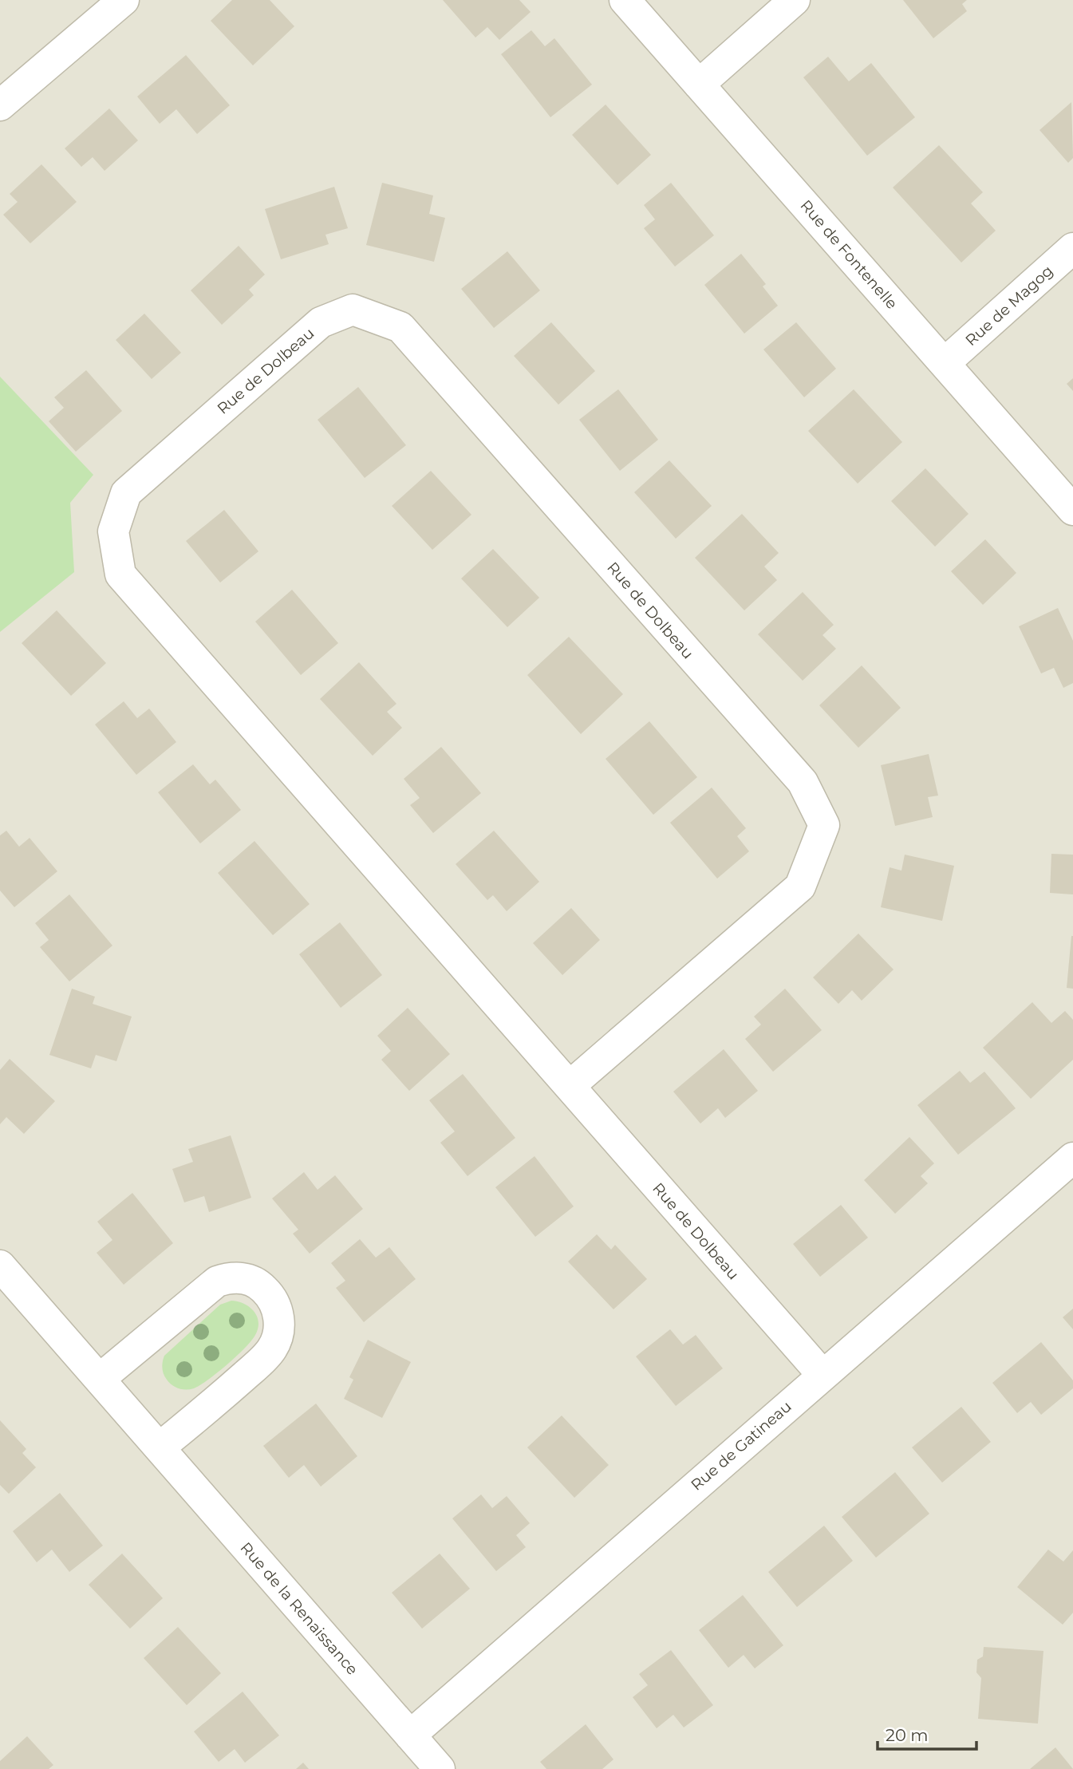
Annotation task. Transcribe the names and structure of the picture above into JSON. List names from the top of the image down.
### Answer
{
  "streets": {
    "street": [
      "Rue de Fontenelle",
      "Rue de Magog",
      "Rue de Dolbeau",
      "Rue de Gatineau",
      "Rue de la Renaissance"
    ]
  },
  "crossings": [
    ["Rue de Fontenelle", "Rue de Magog"],
    ["Rue de Dolbeau", "Rue de Gatineau"],
    ["Rue de Gatineau", "Rue de la Renaissance"]
  ],
  "scale_bar": "20 m"
}
